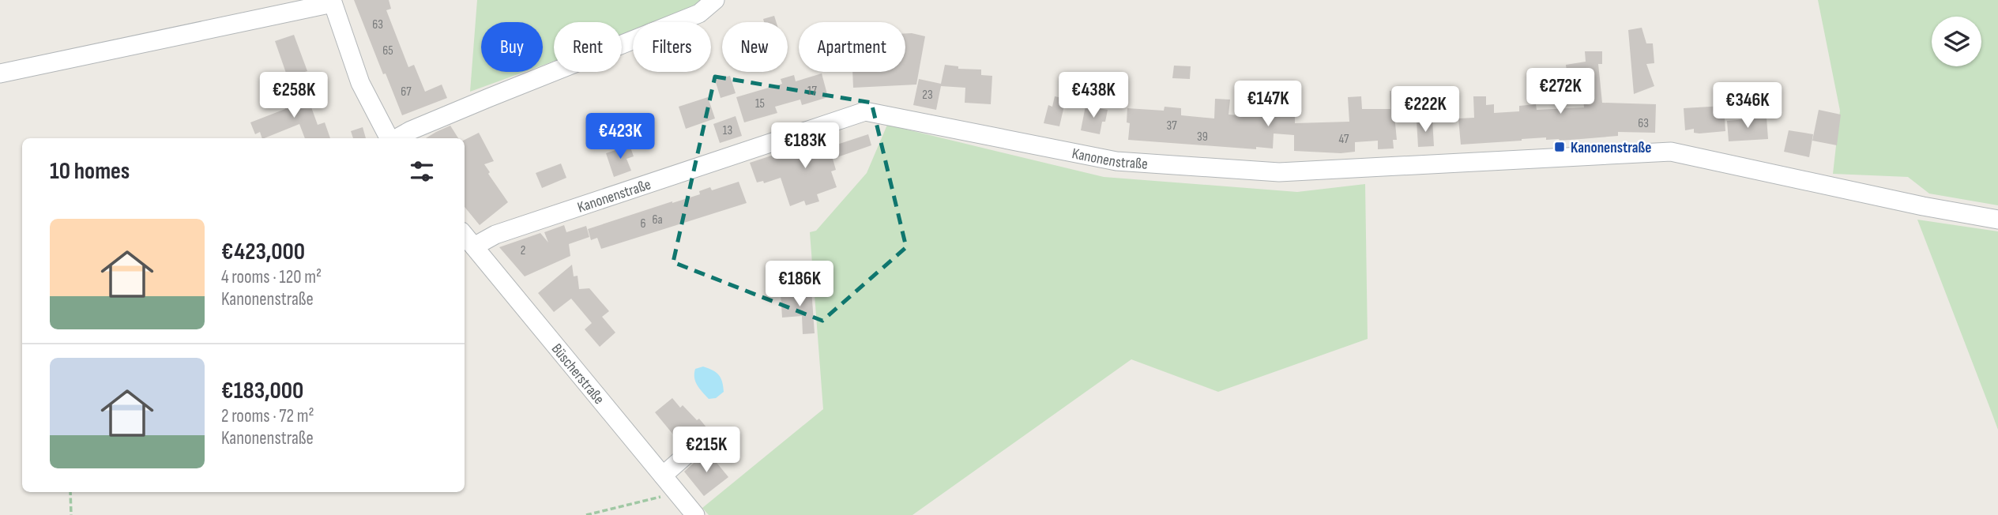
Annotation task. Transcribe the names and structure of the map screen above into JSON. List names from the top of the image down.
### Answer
{
  "streets": {
    "street": ["Kanonenstraße", "Büscherstraße"]
  },
  "crossings": [
    ["Kanonenstraße", "Büscherstraße"]
  ],
  "places": {
    "transit": ["Kanonenstraße"]
  },
  "house_numbers": [
    "63",
    "65",
    "17",
    "67",
    "23",
    "15",
    "63",
    "37",
    "13",
    "39",
    "47",
    "6a",
    "6",
    "2"
  ],
  "page": {
    "chip": [
      "Buy",
      "Rent",
      "Filters",
      "New",
      "Apartment"
    ],
    "price": [
      "€272K",
      "€258K",
      "€438K",
      "€147K",
      "€346K",
      "€222K",
      "€423K",
      "€183K",
      "€186K",
      "€215K"
    ],
    "heading": "10 homes",
    "list": [
      {
        "name": "€423,000",
        "note": "4 rooms · 120 m² · Kanonenstraße"
      },
      {
        "name": "€183,000",
        "note": "2 rooms · 72 m² · Kanonenstraße"
      }
    ]
  }
}
